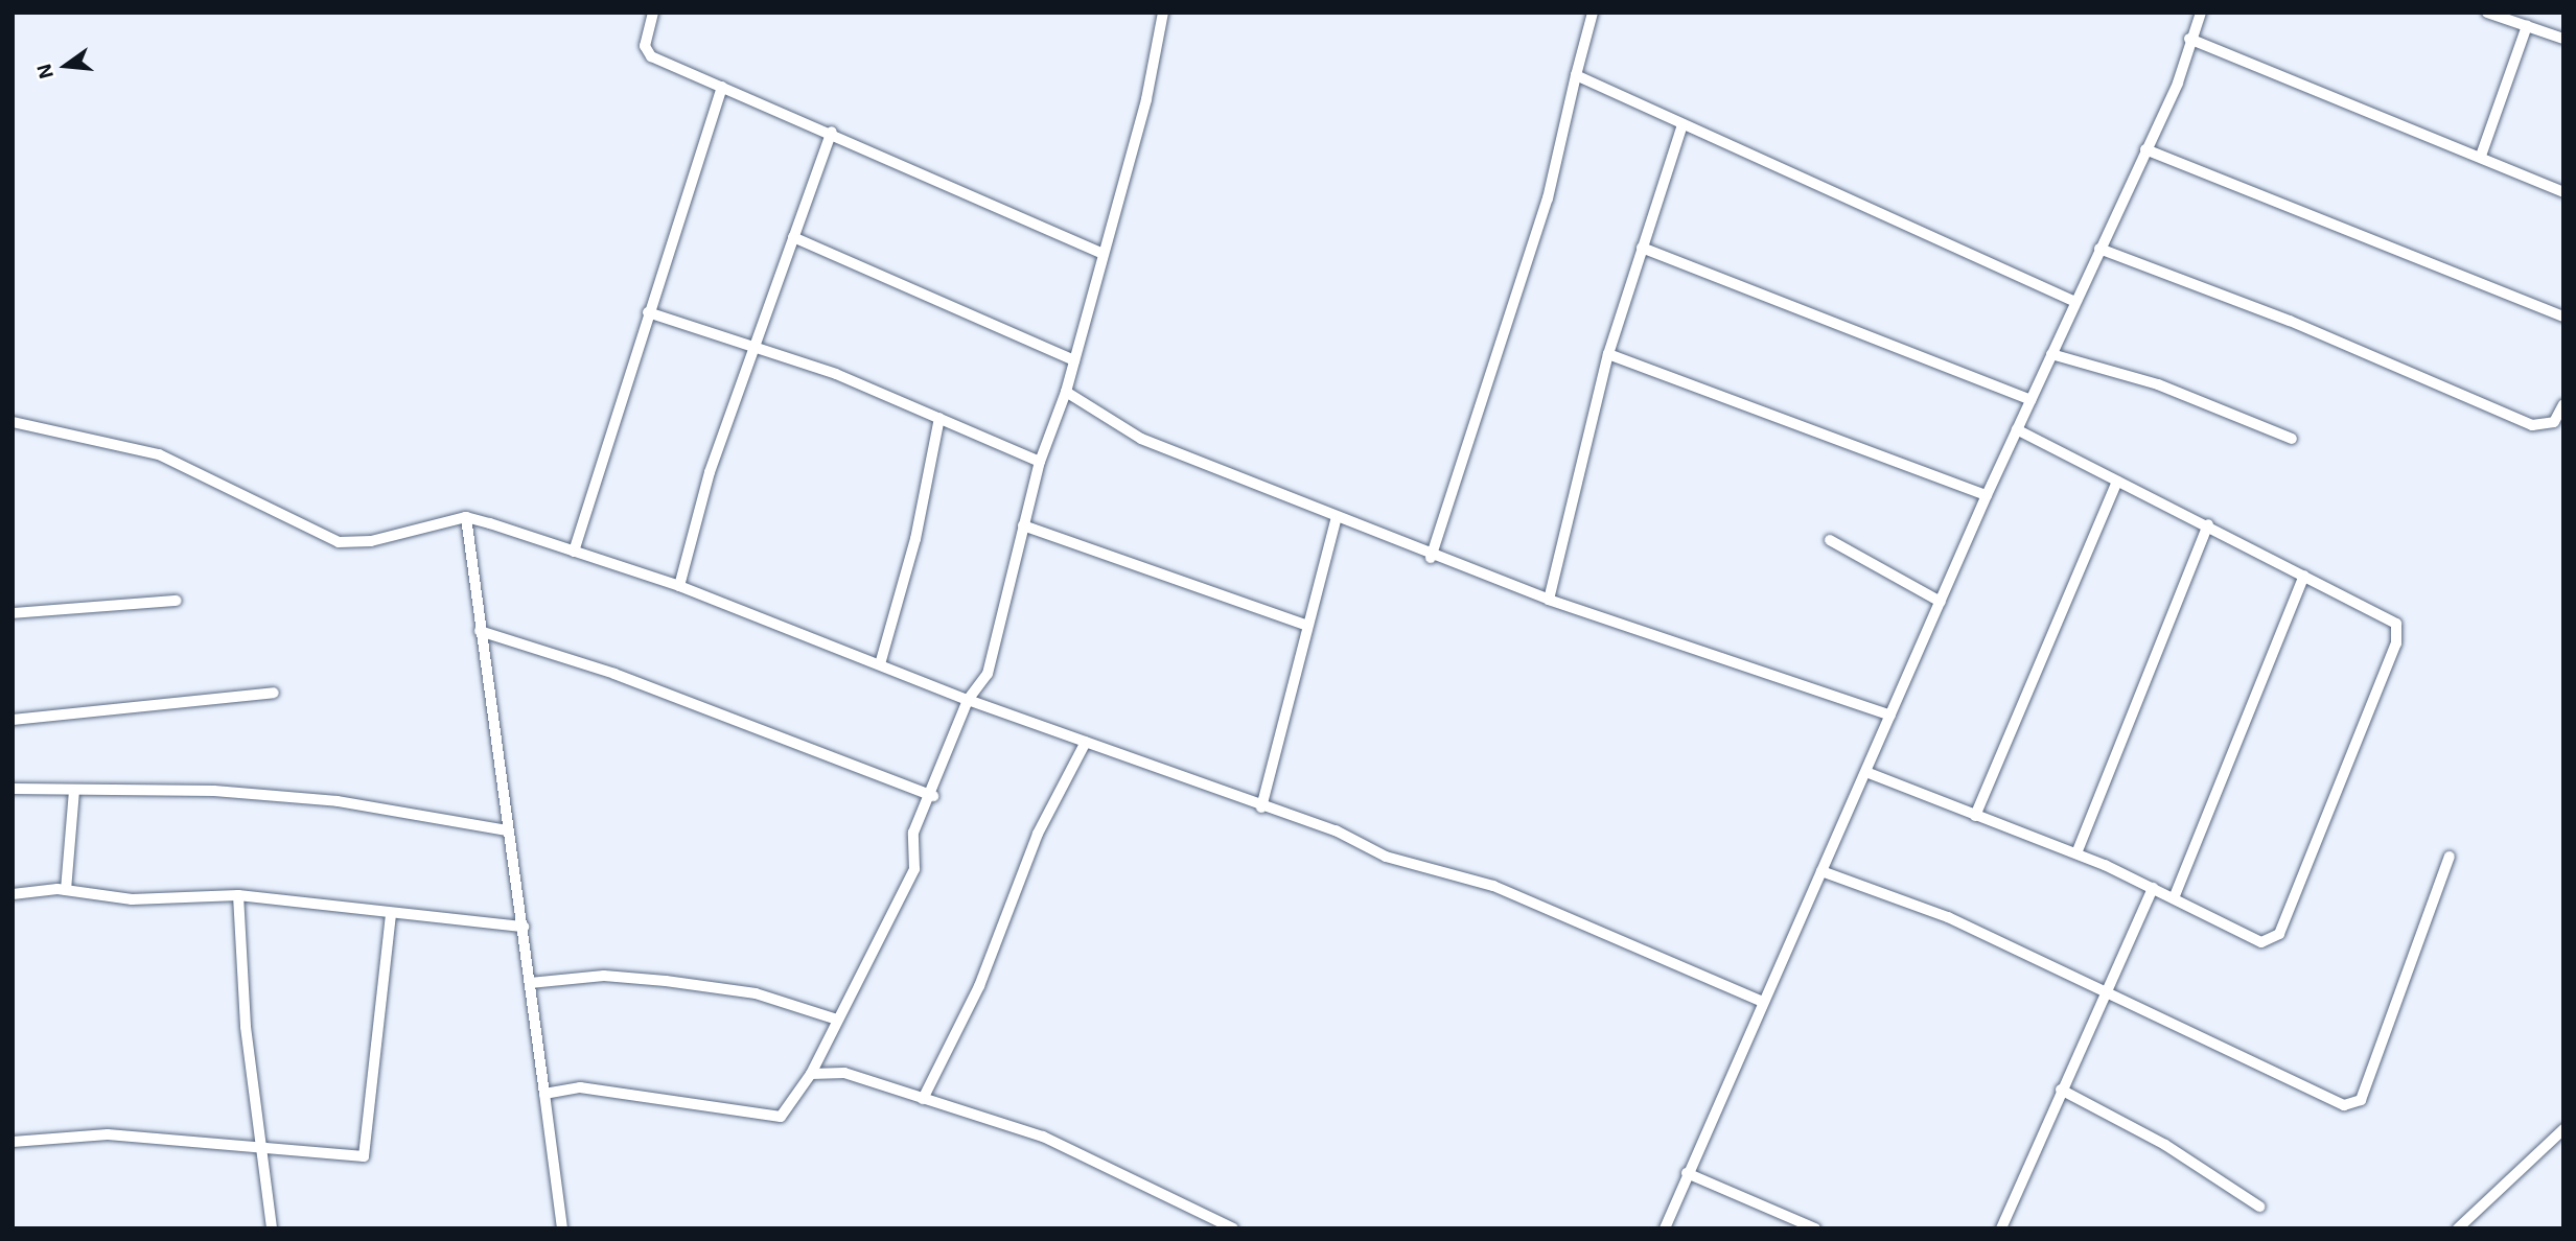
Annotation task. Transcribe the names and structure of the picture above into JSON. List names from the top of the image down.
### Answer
{
  "north": "left"
}
